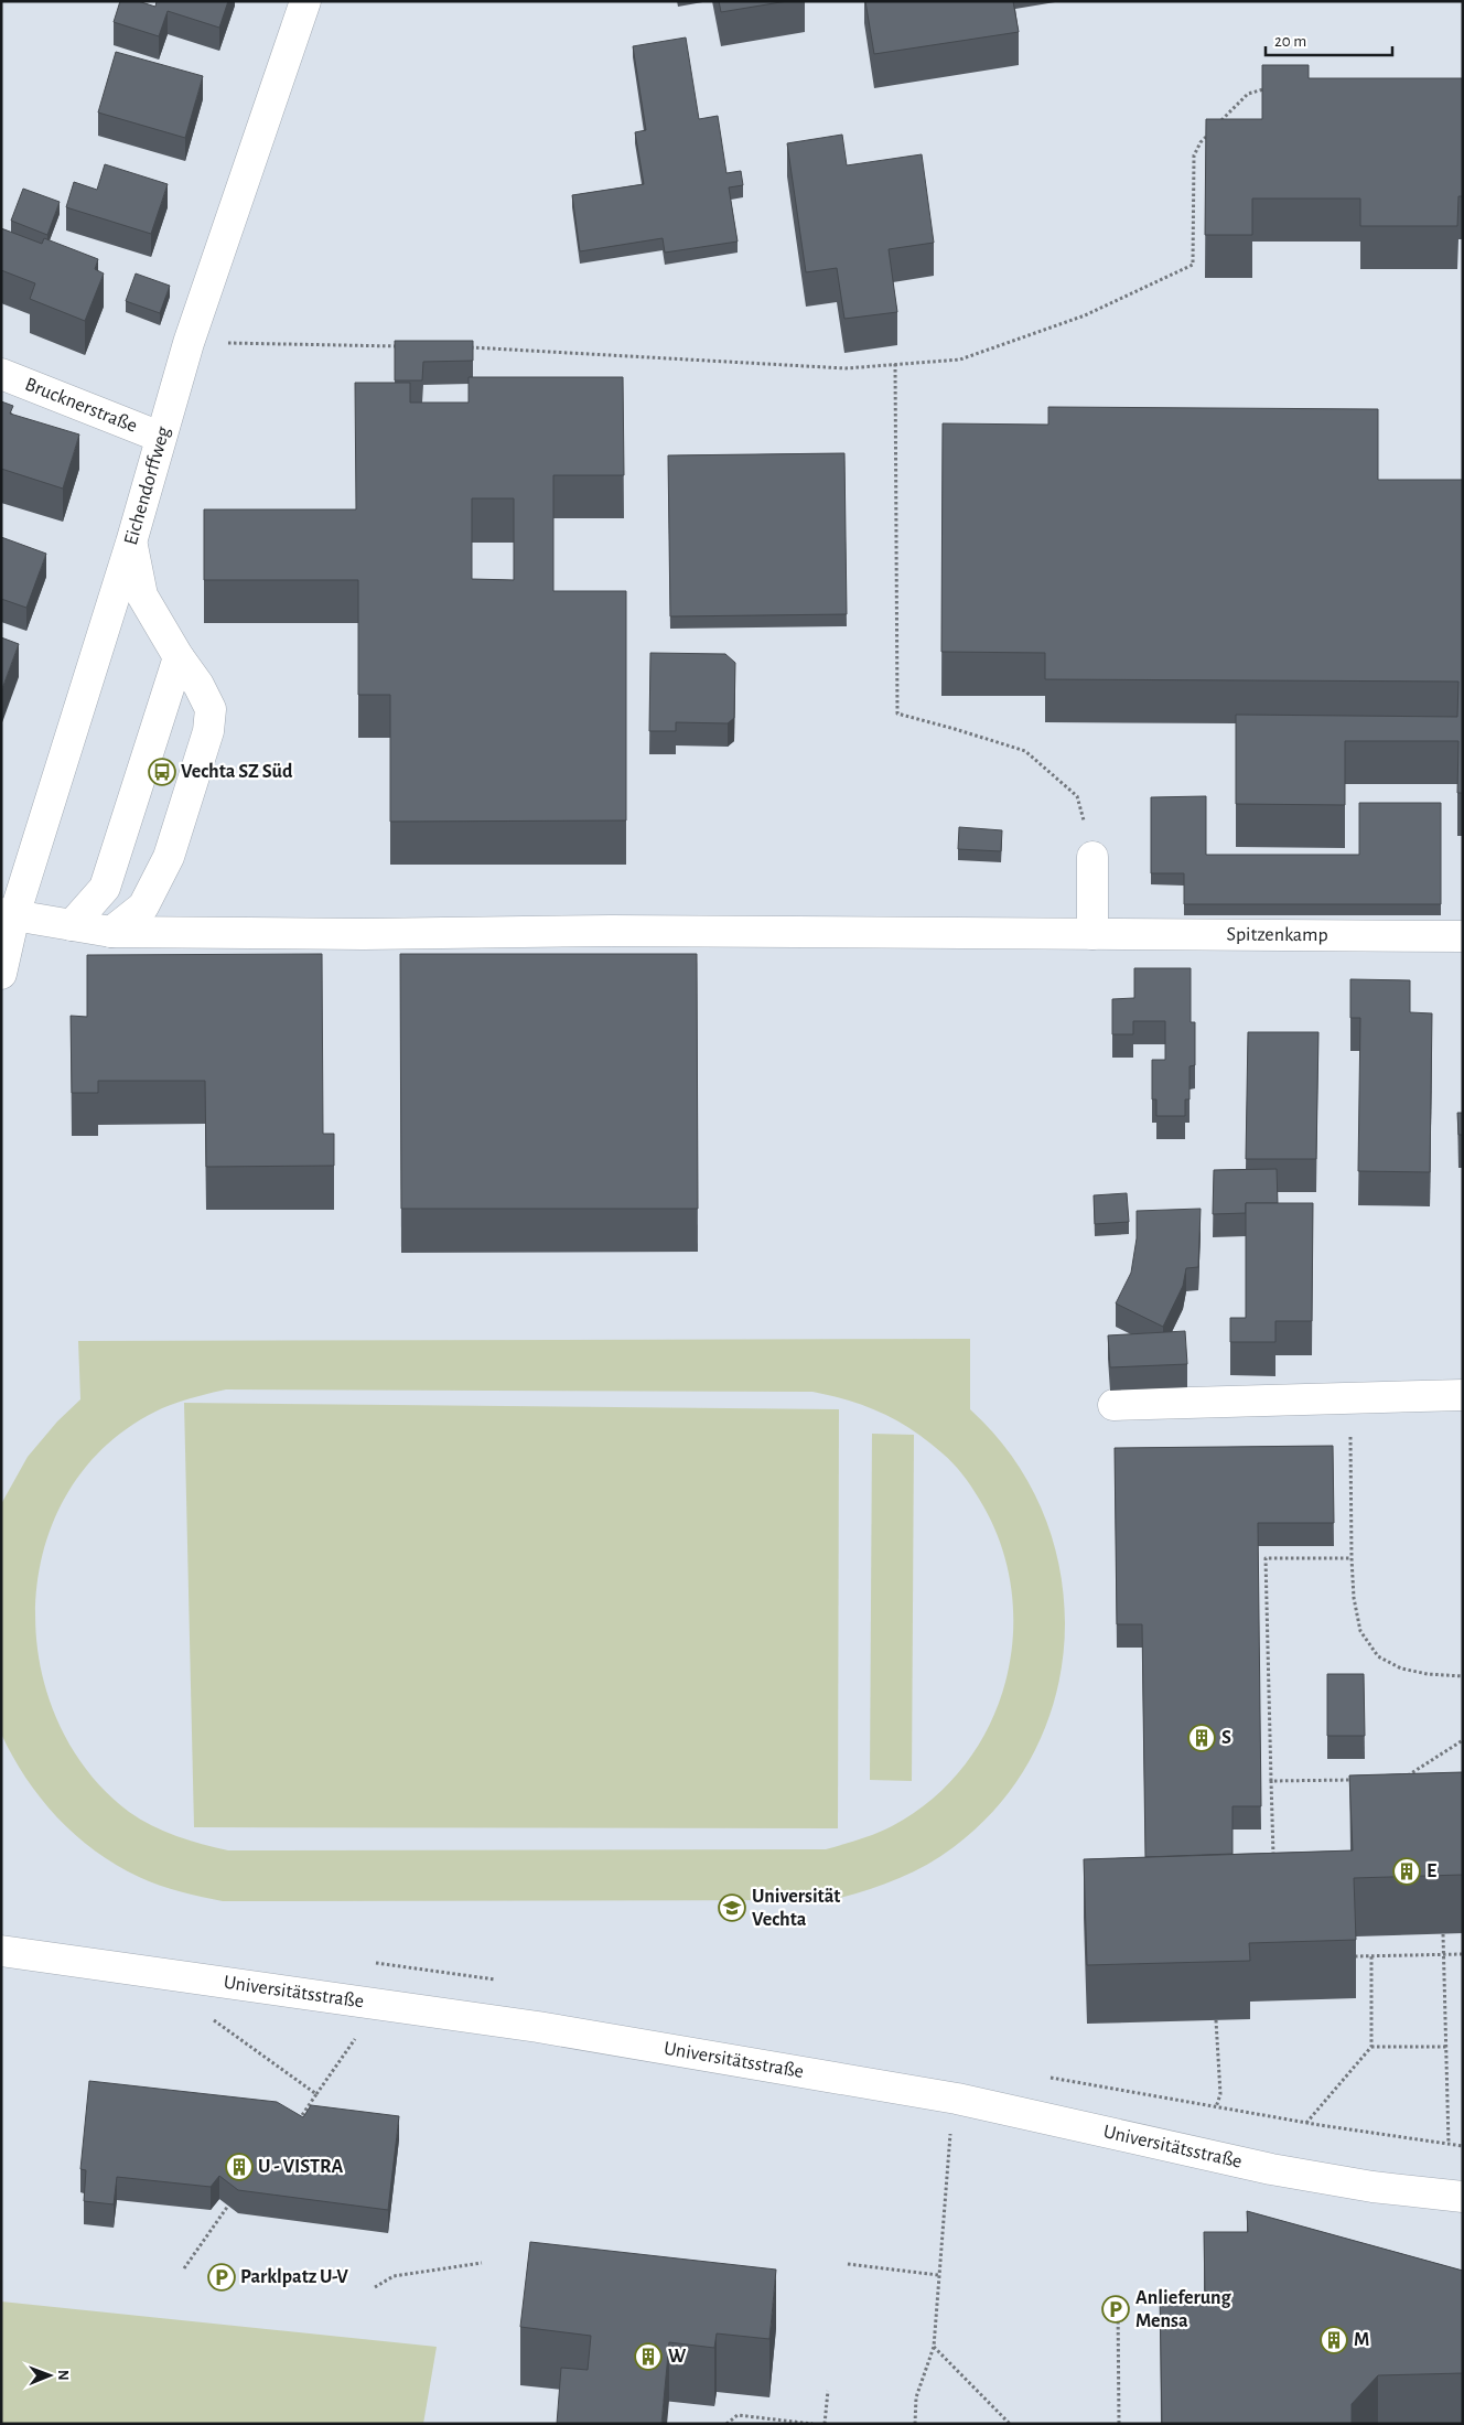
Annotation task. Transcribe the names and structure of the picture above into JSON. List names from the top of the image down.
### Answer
{
  "streets": {
    "street": [
      "Brucknerstraße",
      "Eichendorffweg",
      "Spitzenkamp",
      "Universitätsstraße"
    ]
  },
  "crossings": [
    ["Brucknerstraße", "Eichendorffweg"],
    ["Eichendorffweg", "Spitzenkamp"]
  ],
  "places": {
    "bus stop": ["Vechta SZ Süd"],
    "building": [
      "S",
      "E",
      "U - VISTRA",
      "M",
      "W"
    ],
    "school or university": ["Universität Vechta"],
    "parking": ["Parklpatz U-V", "Anlieferung Mensa"]
  },
  "scale_bar": "20 m",
  "north": "right"
}
